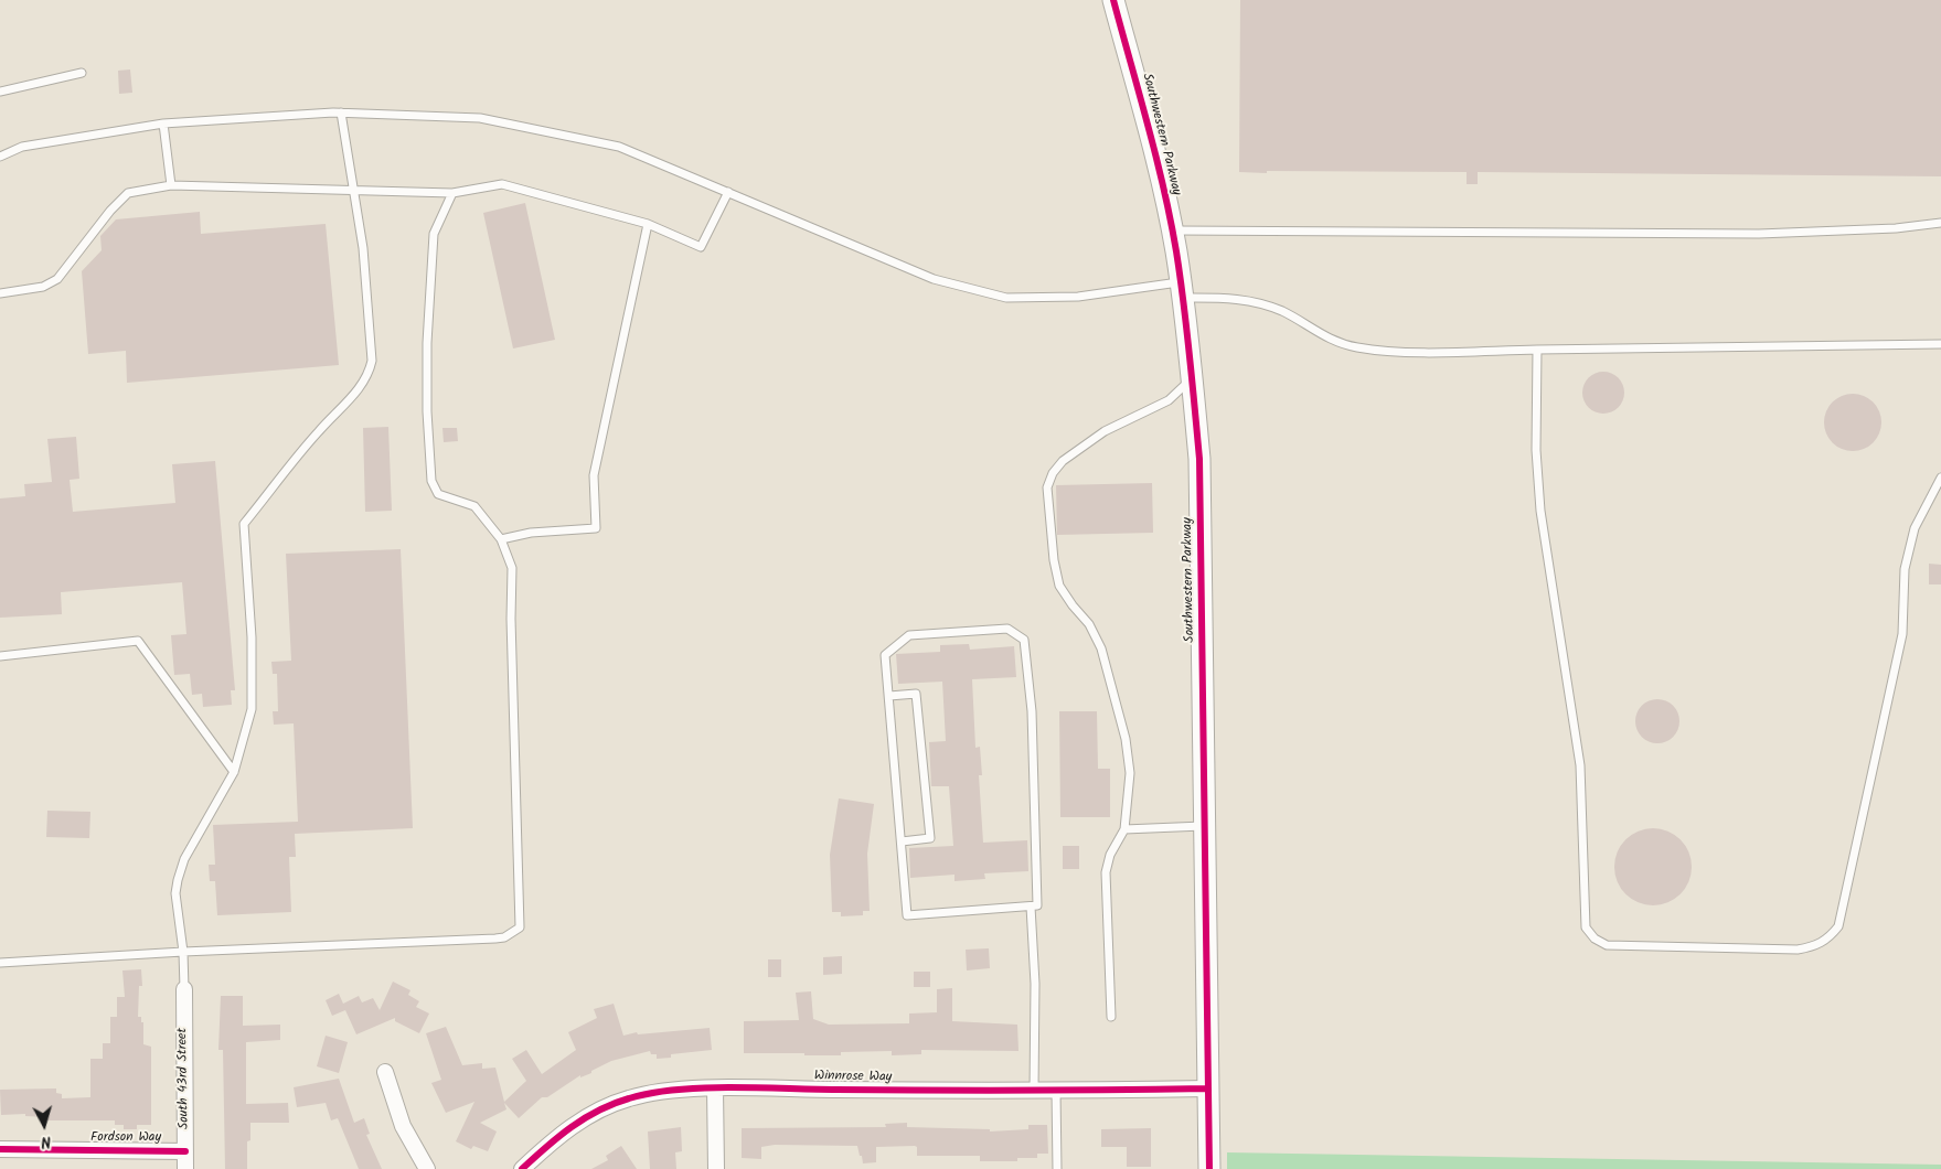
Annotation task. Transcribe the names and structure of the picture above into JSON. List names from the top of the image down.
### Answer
{
  "streets": {
    "street": [
      "Southwestern Parkway",
      "Winnrose Way",
      "South 43rd Street",
      "Fordson Way"
    ]
  },
  "crossings": [
    ["Southwestern Parkway", "Winnrose Way"],
    ["South 43rd Street", "Fordson Way"]
  ],
  "north": "bottom"
}
